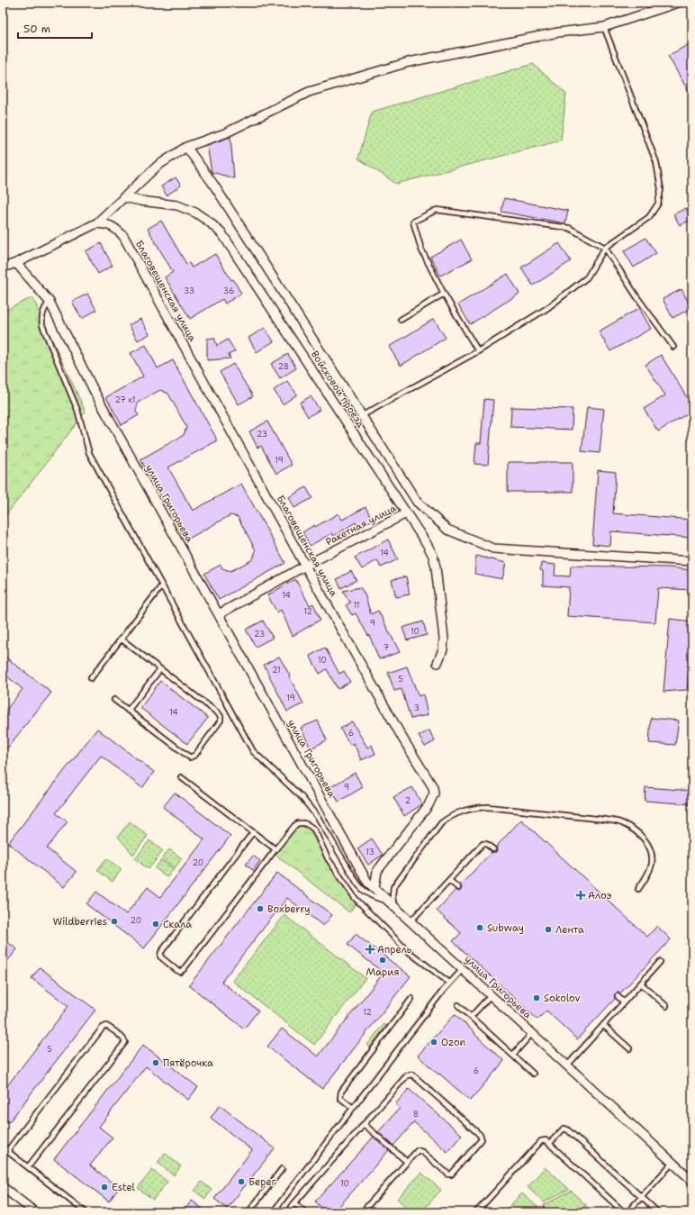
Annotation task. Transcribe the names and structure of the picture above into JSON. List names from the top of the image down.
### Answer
{
  "streets": {
    "street": [
      "Благовещенская улица",
      "Войсковой проезд",
      "улица Григорьева",
      "Ракетная улица"
    ]
  },
  "crossings": [
    ["Благовещенская улица", "улица Григорьева"],
    ["Благовещенская улица", "Ракетная улица"],
    ["Войсковой проезд", "Ракетная улица"],
    ["улица Григорьева", "Ракетная улица"]
  ],
  "places": {
    "health": ["Алоэ", "Апрель"],
    "other": [
      "Boxberry",
      "Wildberries",
      "Скала",
      "Subway",
      "Лента",
      "Мария",
      "Sokolov",
      "Ozon",
      "Пятёрочка",
      "Берег",
      "Estel"
    ]
  },
  "house_numbers": [
    "33",
    "36",
    "28",
    "27 к1",
    "23",
    "19",
    "14",
    "14",
    "11",
    "12",
    "9",
    "10",
    "23",
    "7",
    "10",
    "21",
    "5",
    "19",
    "3",
    "14",
    "6",
    "9",
    "2",
    "13",
    "20",
    "20",
    "12",
    "5",
    "6",
    "8",
    "10"
  ],
  "scale_bar": "50 m"
}
